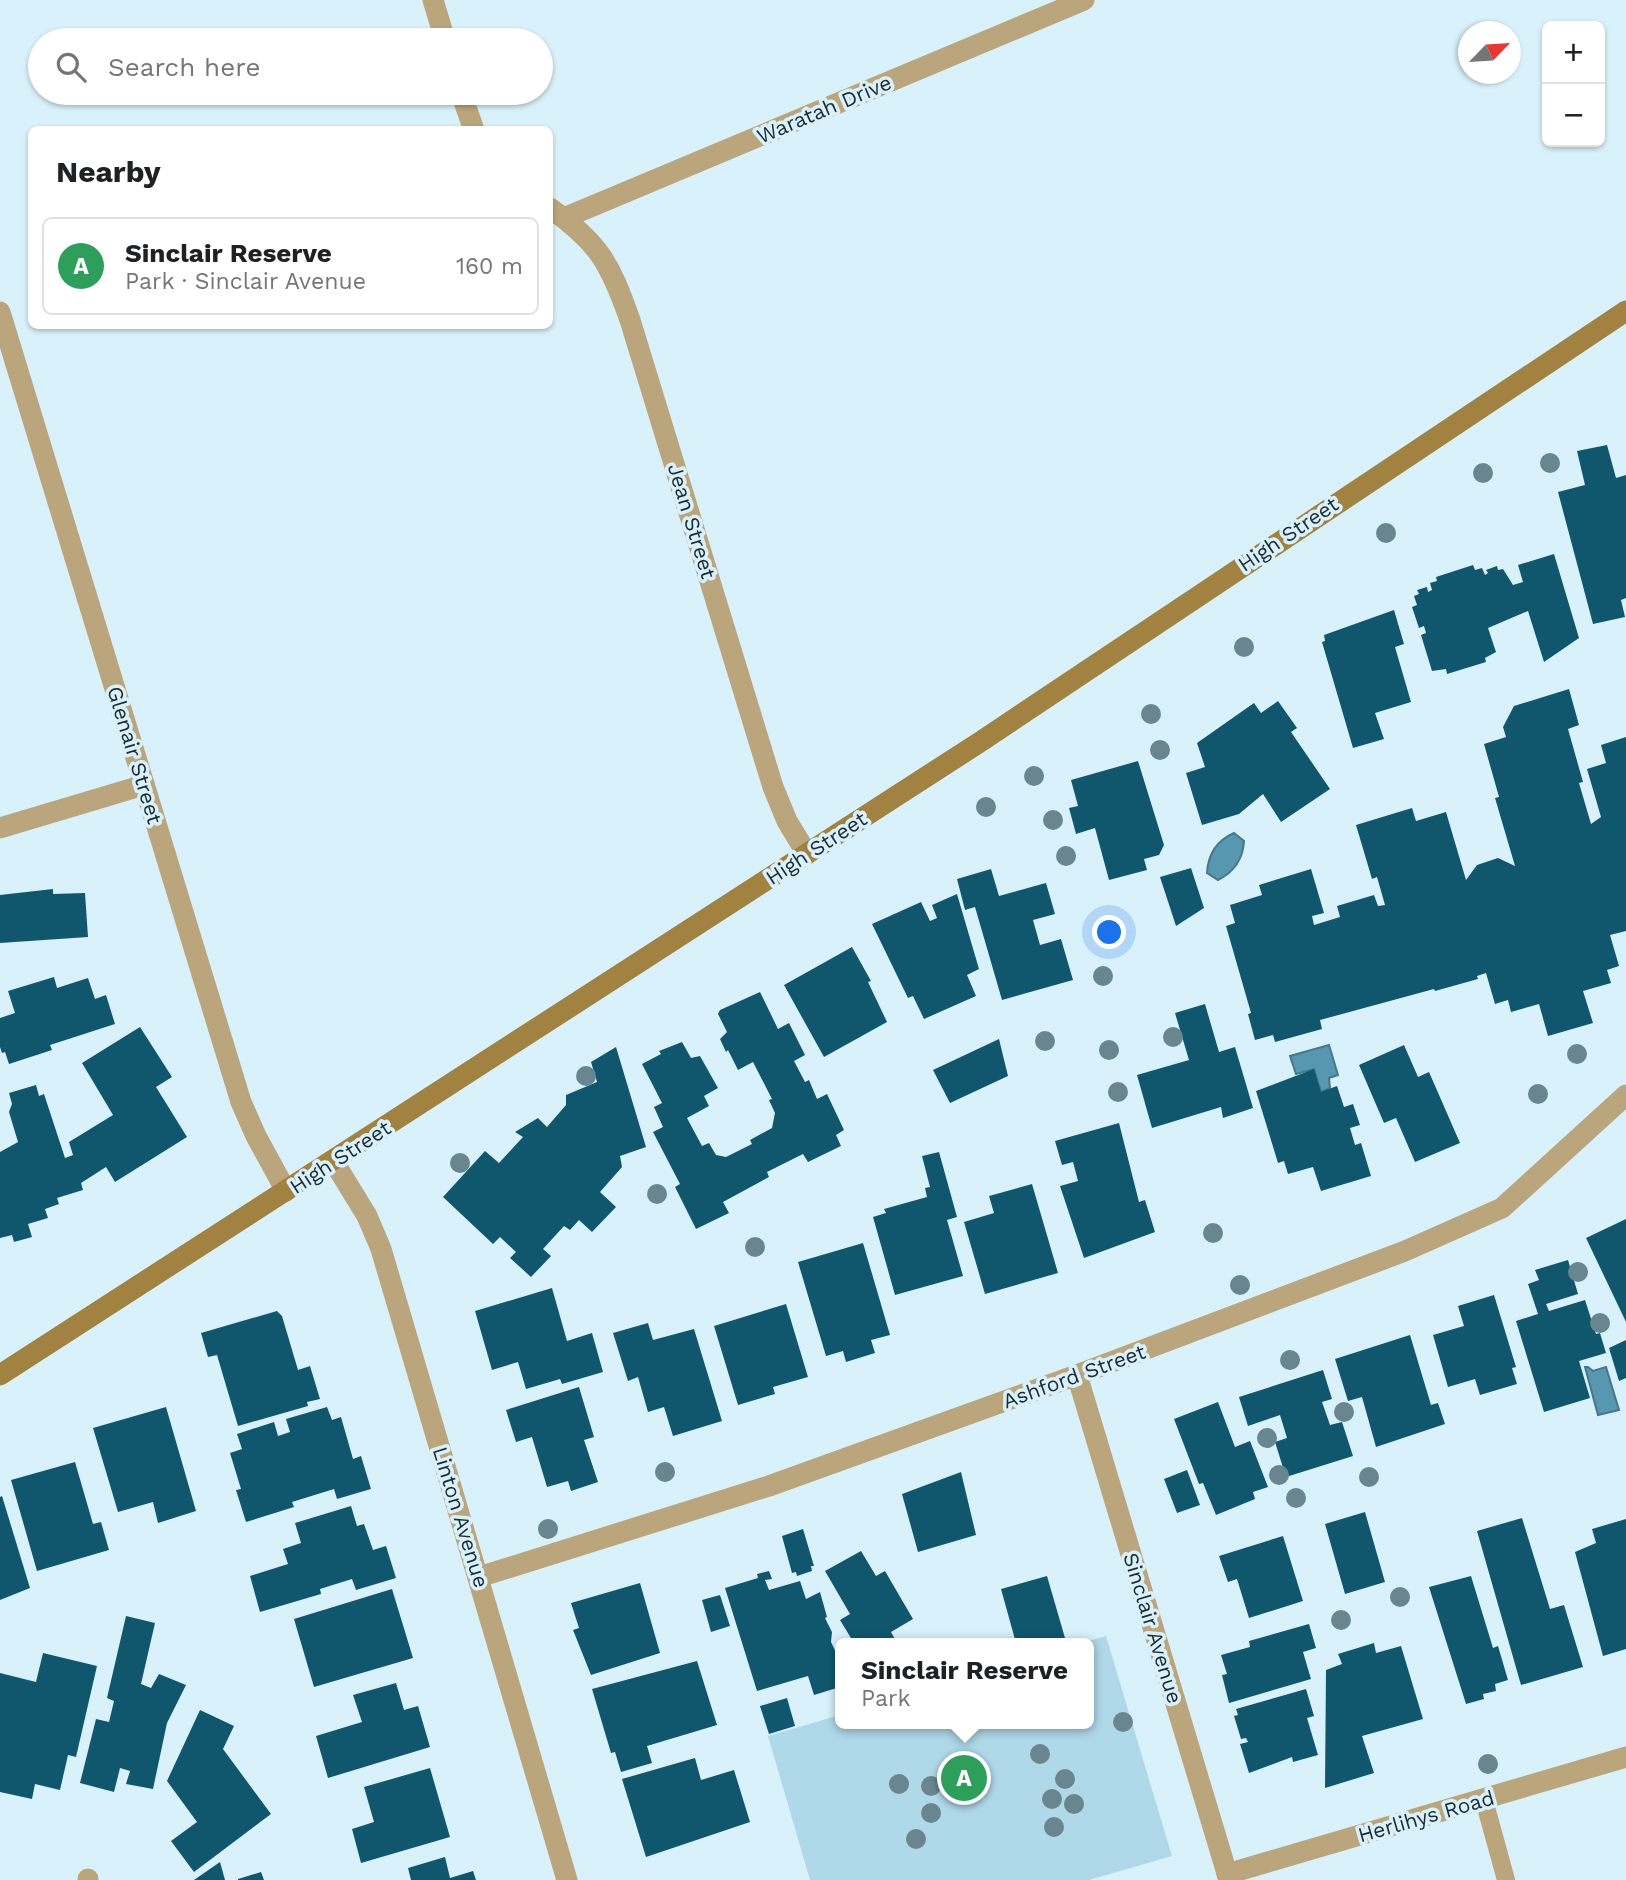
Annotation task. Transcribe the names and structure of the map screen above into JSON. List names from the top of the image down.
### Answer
{
  "streets": {
    "main road": ["High Street"],
    "street": [
      "Waratah Drive",
      "Jean Street",
      "Glenair Street",
      "Ashford Street",
      "Linton Avenue",
      "Sinclair Avenue",
      "Herlihys Road"
    ]
  },
  "crossings": [
    ["Waratah Drive", "Jean Street"],
    ["Jean Street", "High Street"],
    ["High Street", "Glenair Street"],
    ["High Street", "Linton Avenue"],
    ["Ashford Street", "Linton Avenue"],
    ["Ashford Street", "Sinclair Avenue"],
    ["Sinclair Avenue", "Herlihys Road"]
  ],
  "north": "top right",
  "page": {
    "map_buttons": ["+", "−"],
    "search": "Search here",
    "heading": "Nearby",
    "list": [
      {
        "mark": "A",
        "name": "Sinclair Reserve",
        "note": "Park · Sinclair Avenue",
        "value": "160 m"
      }
    ],
    "popup": ["Sinclair Reserve", "Park"],
    "pins": "A"
  }
}
